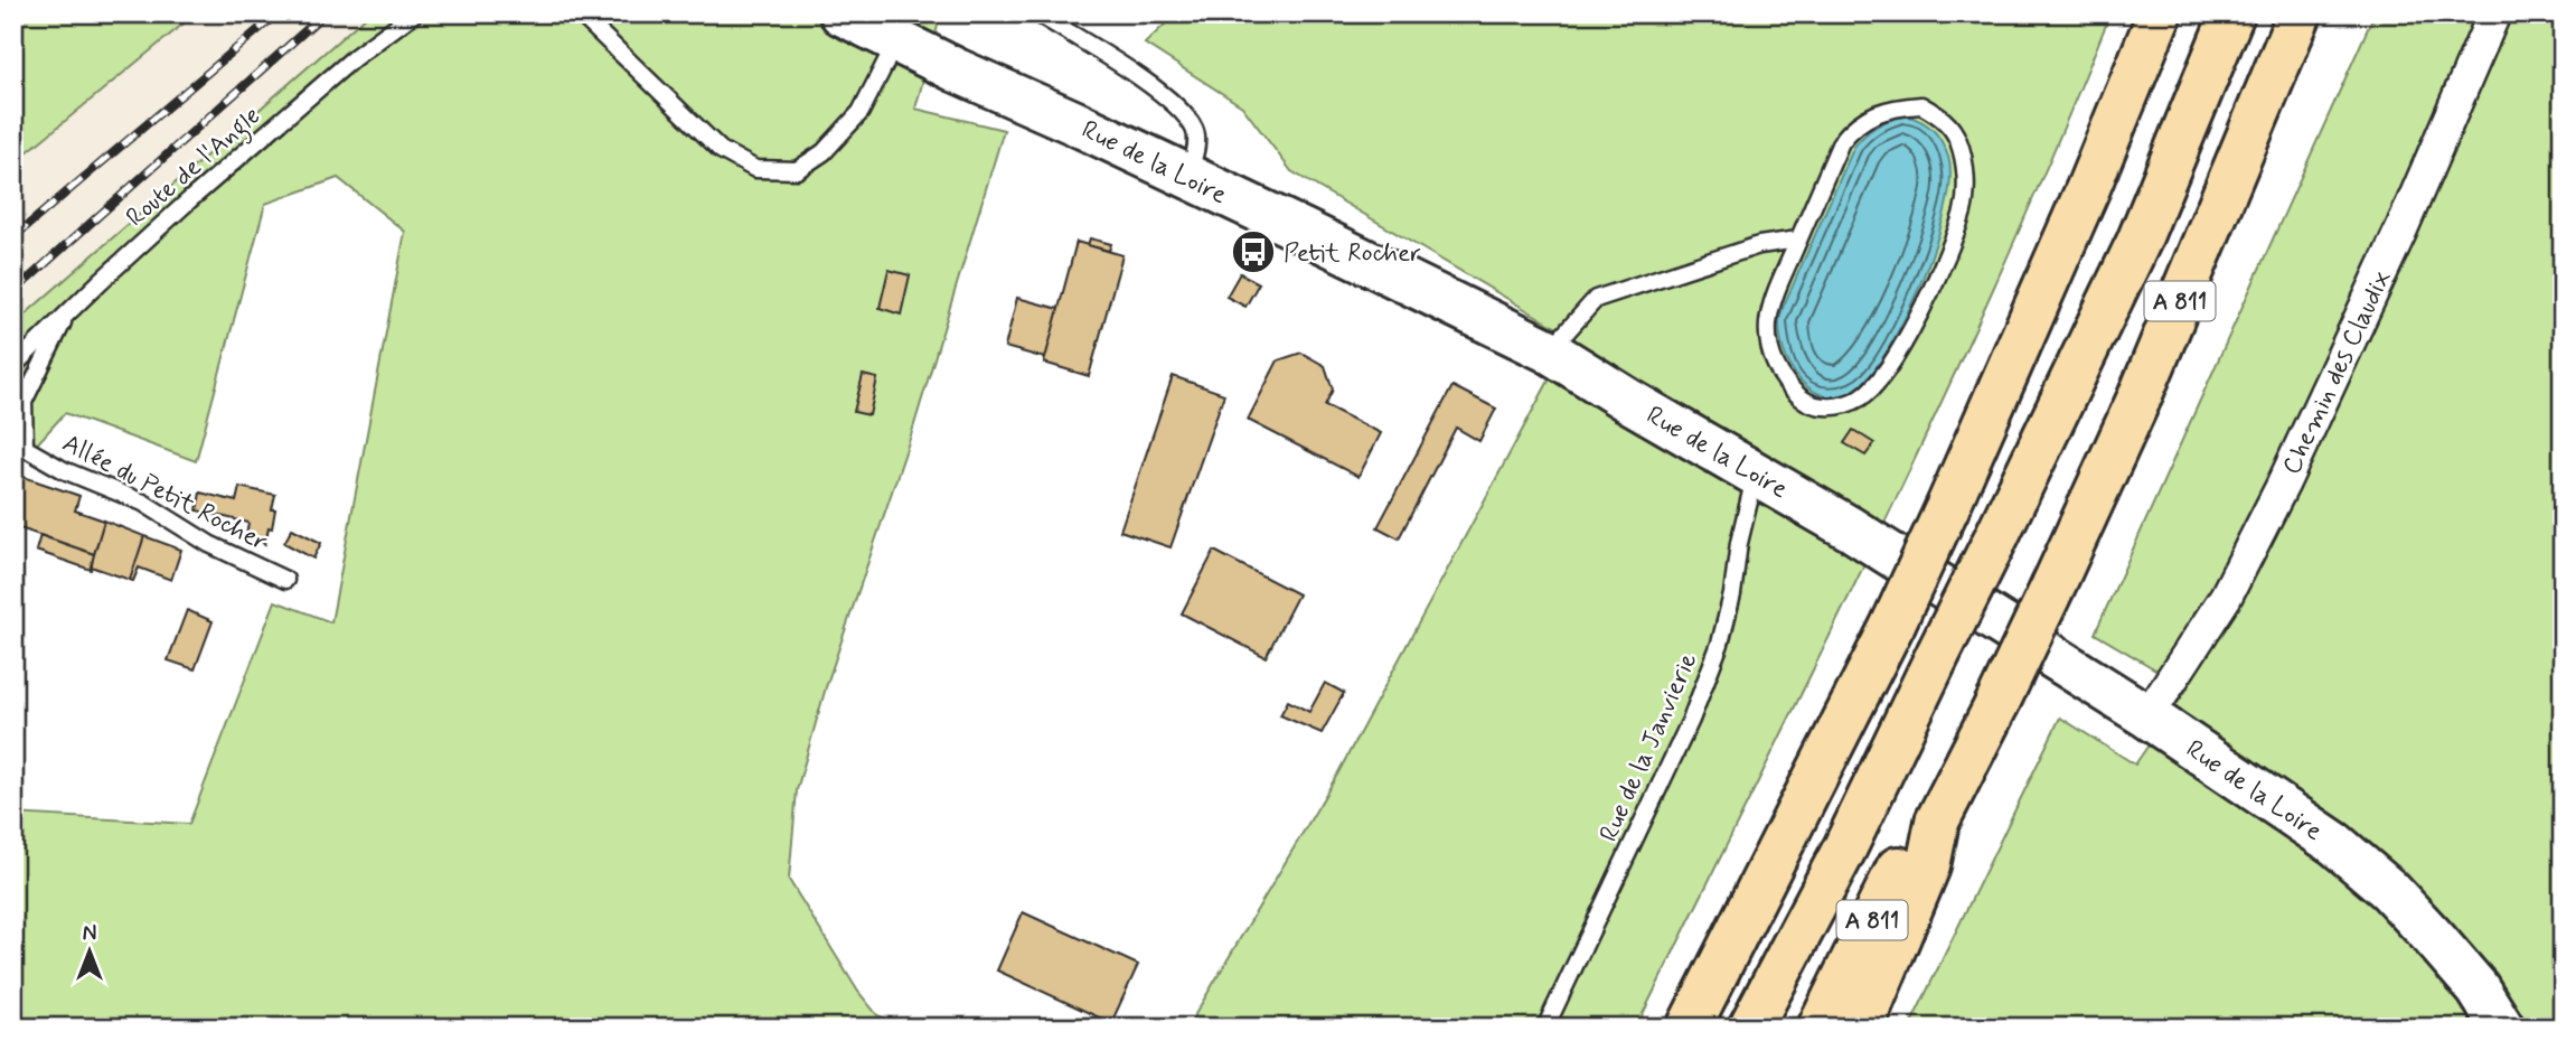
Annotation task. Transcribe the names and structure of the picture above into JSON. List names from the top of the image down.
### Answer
{
  "streets": {
    "highway": ["A 811"],
    "street": ["Rue de la Loire", "Chemin des Claudix"],
    "lane": ["Route de l'Angle", "Allée du Petit Rocher", "Rue de la Janvierie"]
  },
  "crossings": [
    ["Rue de la Loire", "Chemin des Claudix"],
    ["Rue de la Loire", "Rue de la Janvierie"],
    ["Route de l'Angle", "Allée du Petit Rocher"]
  ],
  "places": {
    "bus stop": ["Petit Rocher"]
  },
  "north": "top"
}
